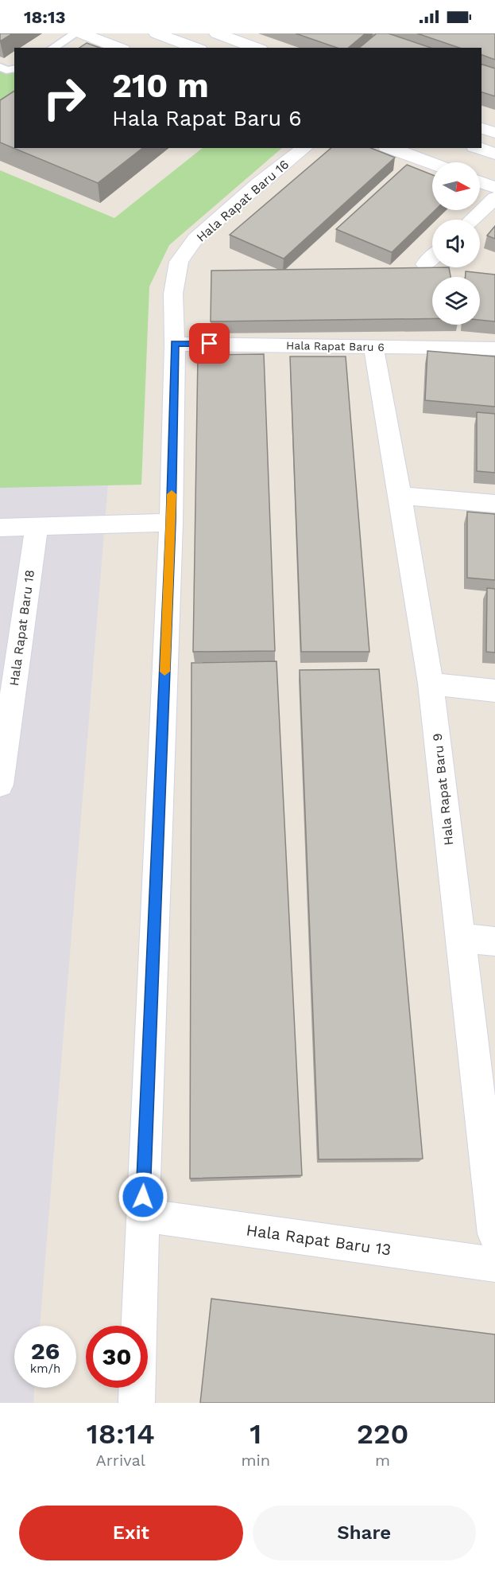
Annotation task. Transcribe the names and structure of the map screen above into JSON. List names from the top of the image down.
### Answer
{
  "streets": {
    "street": [
      "Hala Rapat Baru 16",
      "Hala Rapat Baru 6",
      "Hala Rapat Baru 18",
      "Hala Rapat Baru 9",
      "Hala Rapat Baru 13"
    ]
  },
  "crossings": [
    ["Hala Rapat Baru 16", "Hala Rapat Baru 6"],
    ["Hala Rapat Baru 16", "Hala Rapat Baru 13"],
    ["Hala Rapat Baru 6", "Hala Rapat Baru 9"]
  ],
  "north": "right",
  "page": {
    "status": "18:13",
    "turn": ["210 m", "Hala Rapat Baru 6"],
    "speed": "26 km/h",
    "limit": "30",
    "eta": [
      "18:14",
      "Arrival",
      "1",
      "min",
      "220",
      "m"
    ],
    "buttons": ["Exit", "Share"]
  }
}
